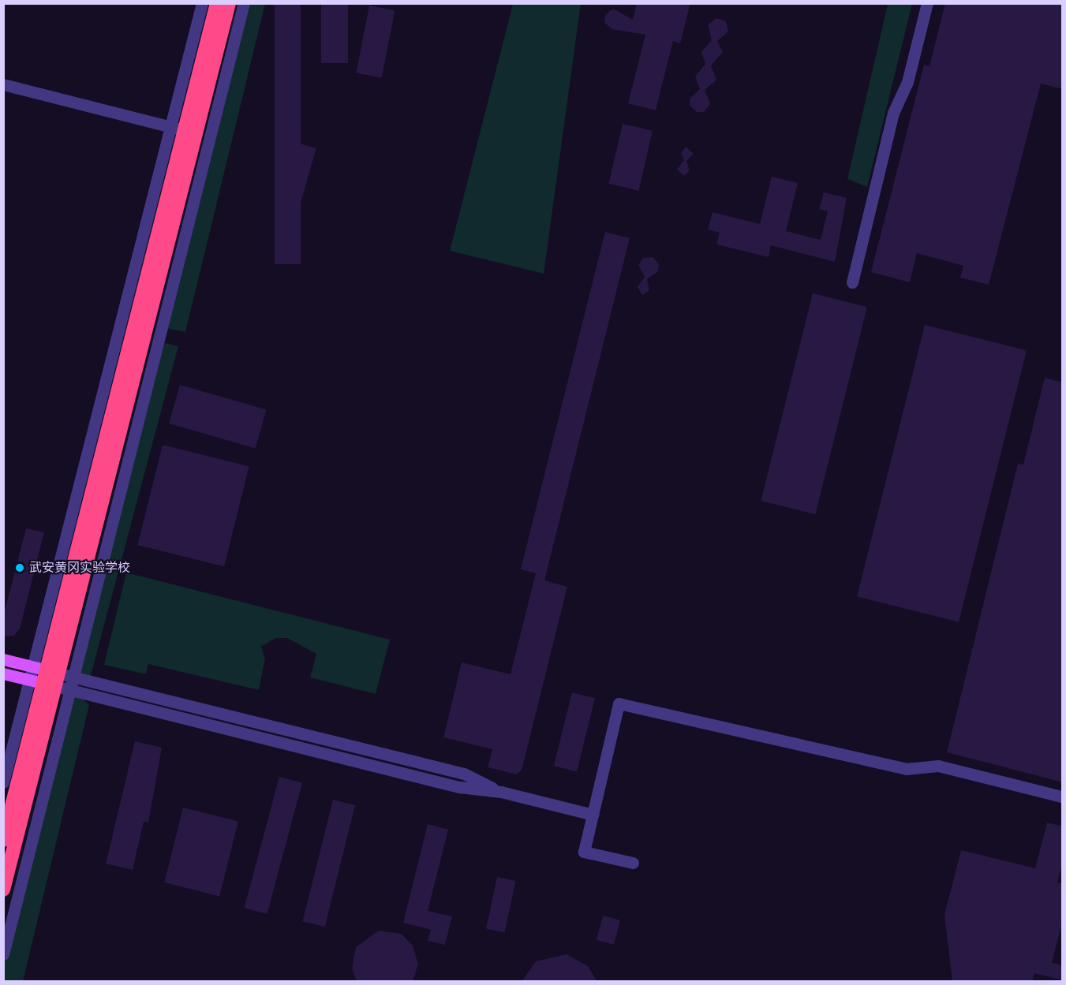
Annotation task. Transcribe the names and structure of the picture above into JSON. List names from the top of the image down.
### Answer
{
  "places": ["武安黄冈实验学校"]
}
